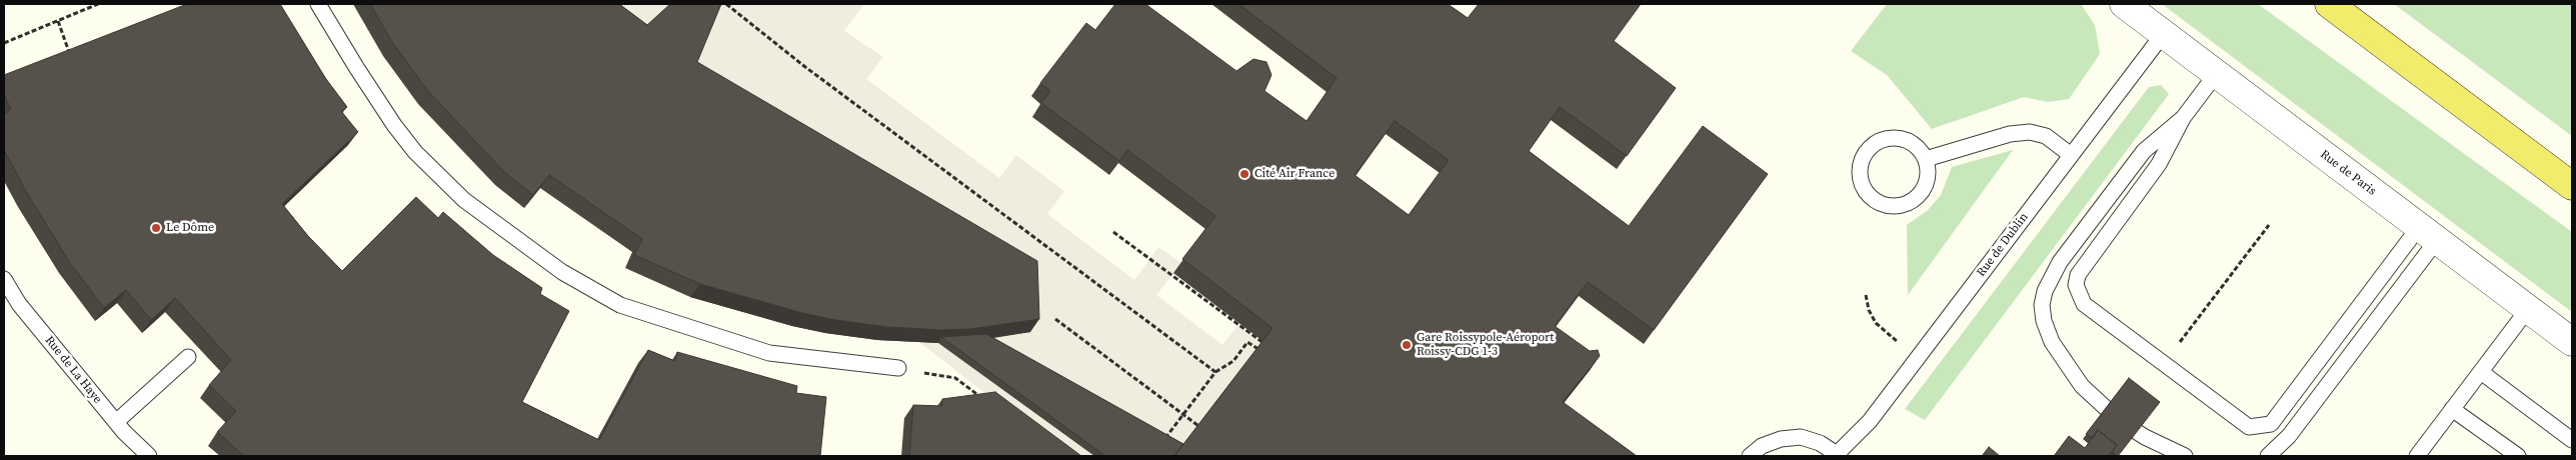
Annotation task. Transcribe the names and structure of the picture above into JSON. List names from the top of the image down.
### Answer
{
  "streets": {
    "street": ["Rue de Paris"],
    "lane": ["Rue de Dublin", "Rue de La Haye"]
  },
  "crossings": [
    ["Rue de Paris", "Rue de Dublin"]
  ],
  "places": ["Cité Air France", "Le Dôme", "Gare Roissypole-Aéroport Roissy-CDG 1-3"]
}
